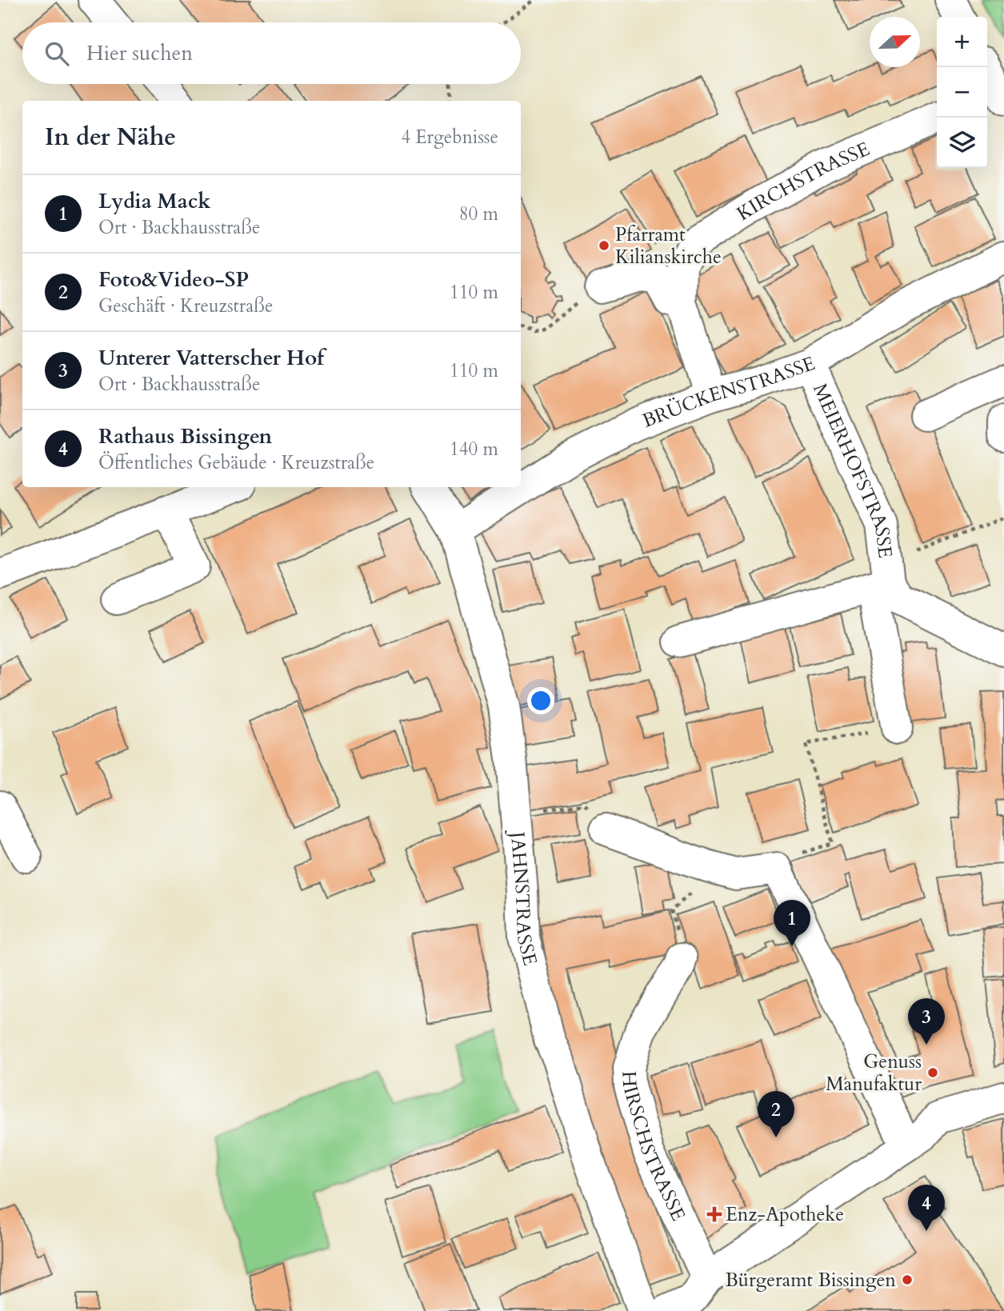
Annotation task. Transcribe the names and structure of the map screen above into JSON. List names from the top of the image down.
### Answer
{
  "streets": {
    "street": [
      "KIRCHSTRASSE",
      "BRÜCKENSTRASSE",
      "MEIERHOFSTRASSE",
      "JAHNSTRASSE",
      "HIRSCHSTRASSE"
    ]
  },
  "crossings": [
    ["KIRCHSTRASSE", "BRÜCKENSTRASSE"],
    ["BRÜCKENSTRASSE", "MEIERHOFSTRASSE"],
    ["BRÜCKENSTRASSE", "JAHNSTRASSE"]
  ],
  "places": {
    "other": ["Pfarramt Kilianskirche", "Genuss Manufaktur", "Bürgeramt Bissingen"],
    "health": ["Enz-Apotheke"]
  },
  "north": "right",
  "page": {
    "map_buttons": ["+", "−"],
    "search": "Hier suchen",
    "heading": ["In der Nähe", "4 Ergebnisse"],
    "list": [
      {
        "mark": "1",
        "name": "Lydia Mack",
        "note": "Ort · Backhausstraße",
        "value": "80 m"
      },
      {
        "mark": "2",
        "name": "Foto&Video-SP",
        "note": "Geschäft · Kreuzstraße",
        "value": "110 m"
      },
      {
        "mark": "3",
        "name": "Unterer Vatterscher Hof",
        "note": "Ort · Backhausstraße",
        "value": "110 m"
      },
      {
        "mark": "4",
        "name": "Rathaus Bissingen",
        "note": "Öffentliches Gebäude · Kreuzstraße",
        "value": "140 m"
      }
    ],
    "pins": [
      "1",
      "3",
      "2",
      "4"
    ]
  }
}
